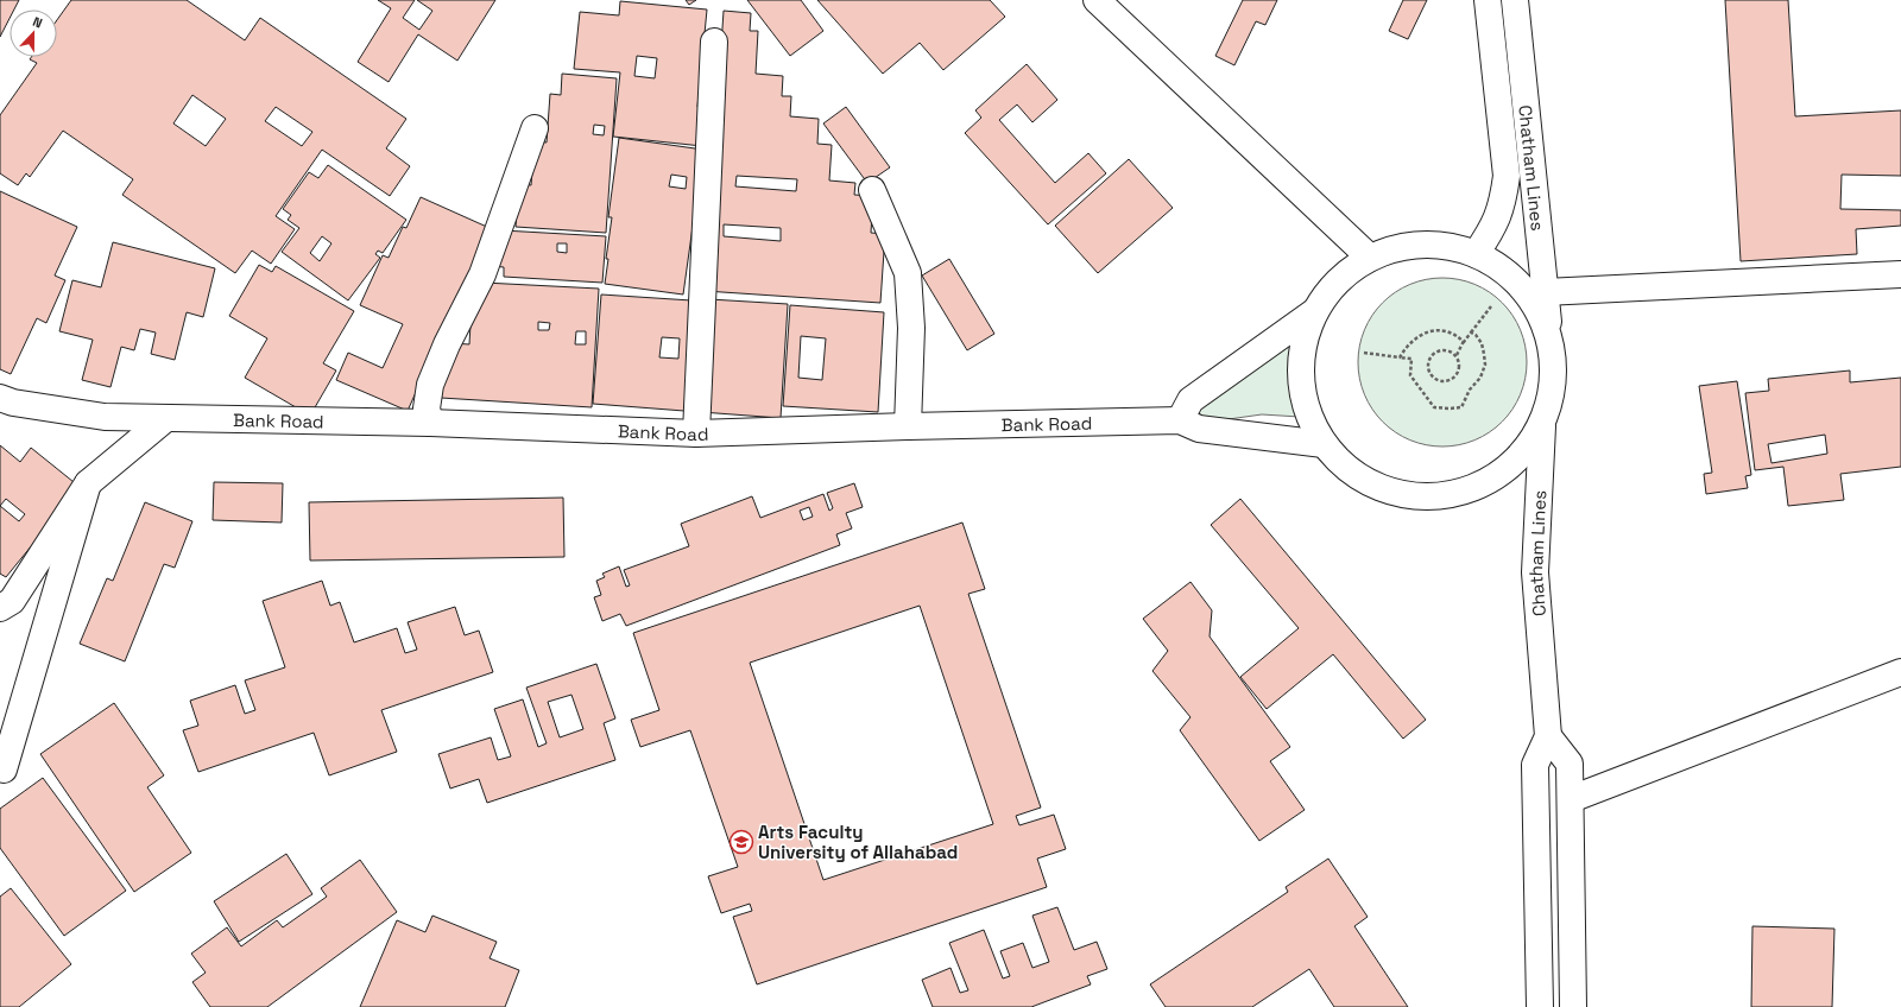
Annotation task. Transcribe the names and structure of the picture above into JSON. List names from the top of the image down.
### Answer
{
  "streets": {
    "main road": ["Chatham Lines", "Bank Road"]
  },
  "crossings": [
    ["Chatham Lines", "Bank Road"]
  ],
  "places": {
    "school or university": ["Arts Faculty University of Allahabad"]
  },
  "north": "top"
}
